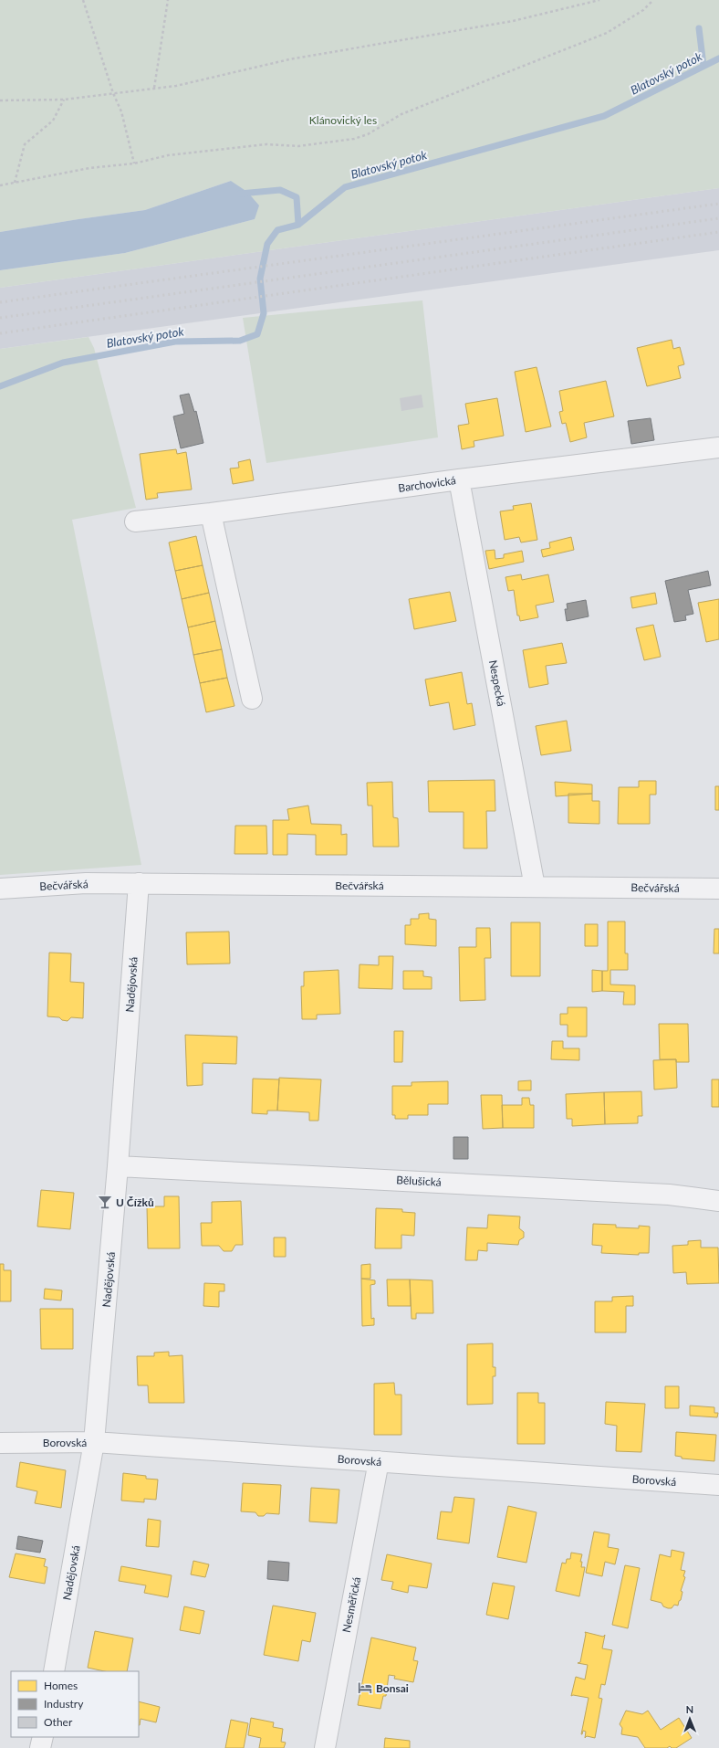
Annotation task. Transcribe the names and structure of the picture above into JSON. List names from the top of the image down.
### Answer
{
  "streets": {
    "street": [
      "Barchovická",
      "Nespecká",
      "Bečvářská",
      "Nadějovská",
      "Bělušická",
      "Borovská",
      "Nesměřická"
    ]
  },
  "crossings": [
    ["Barchovická", "Nespecká"],
    ["Nespecká", "Bečvářská"],
    ["Bečvářská", "Nadějovská"],
    ["Nadějovská", "Bělušická"],
    ["Nadějovská", "Borovská"],
    ["Borovská", "Nesměřická"]
  ],
  "water": ["Blatovský potok"],
  "parks": ["Klánovický les"],
  "places": {
    "bar": ["U Čížků"],
    "hotel": ["Bonsai"]
  },
  "legend": ["Homes", "Industry", "Other"],
  "north": "top"
}
